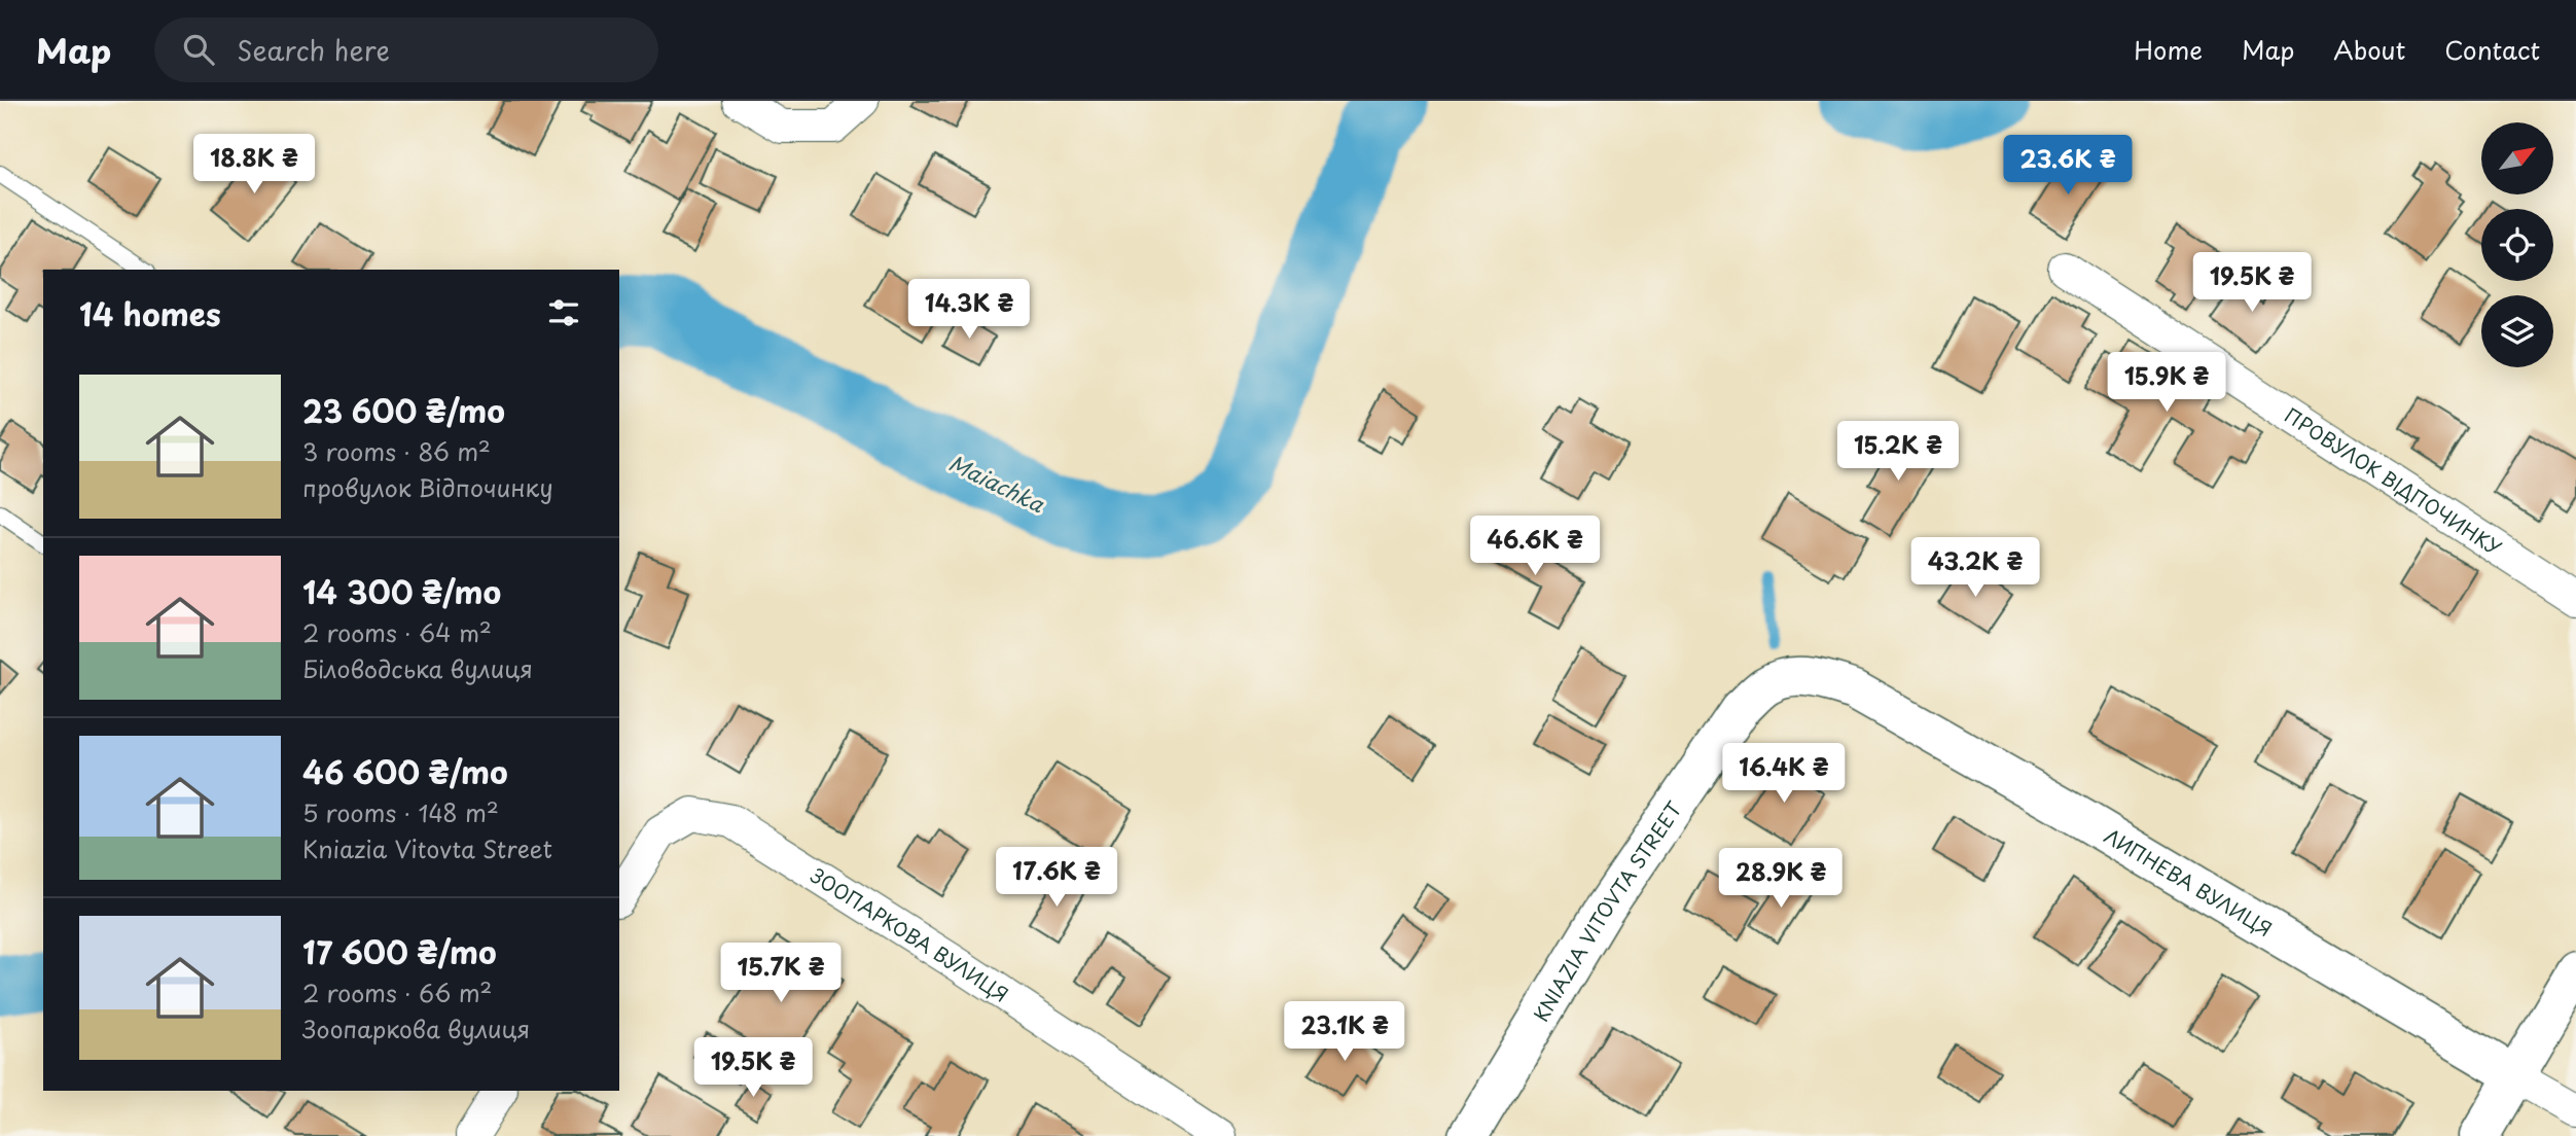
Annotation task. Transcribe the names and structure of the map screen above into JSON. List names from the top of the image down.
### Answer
{
  "streets": {
    "street": [
      "ПРОВУЛОК ВІДПОЧИНКУ",
      "ЛИПНЕВА ВУЛИЦЯ",
      "KNIAZIA VITOVTA STREET",
      "ЗООПАРКОВА ВУЛИЦЯ"
    ]
  },
  "crossings": [
    ["ЛИПНЕВА ВУЛИЦЯ", "KNIAZIA VITOVTA STREET"]
  ],
  "water": ["Maiachka"],
  "north": "top right",
  "page": {
    "header": "Map",
    "search": "Search here",
    "nav": [
      "Home",
      "Map",
      "About",
      "Contact"
    ],
    "price": [
      "18.8K ₴",
      "23.6K ₴",
      "19.5K ₴",
      "14.3K ₴",
      "15.9K ₴",
      "15.2K ₴",
      "46.6K ₴",
      "43.2K ₴",
      "16.4K ₴",
      "17.6K ₴",
      "28.9K ₴",
      "15.7K ₴",
      "23.1K ₴",
      "19.5K ₴"
    ],
    "heading": "14 homes",
    "list": [
      {
        "name": "23 600 ₴/mo",
        "note": "3 rooms · 86 m² · провулок Відпочинку"
      },
      {
        "name": "14 300 ₴/mo",
        "note": "2 rooms · 64 m² · Біловодська вулиця"
      },
      {
        "name": "46 600 ₴/mo",
        "note": "5 rooms · 148 m² · Kniazia Vitovta Street"
      },
      {
        "name": "17 600 ₴/mo",
        "note": "2 rooms · 66 m² · Зоопаркова вулиця"
      }
    ]
  }
}
